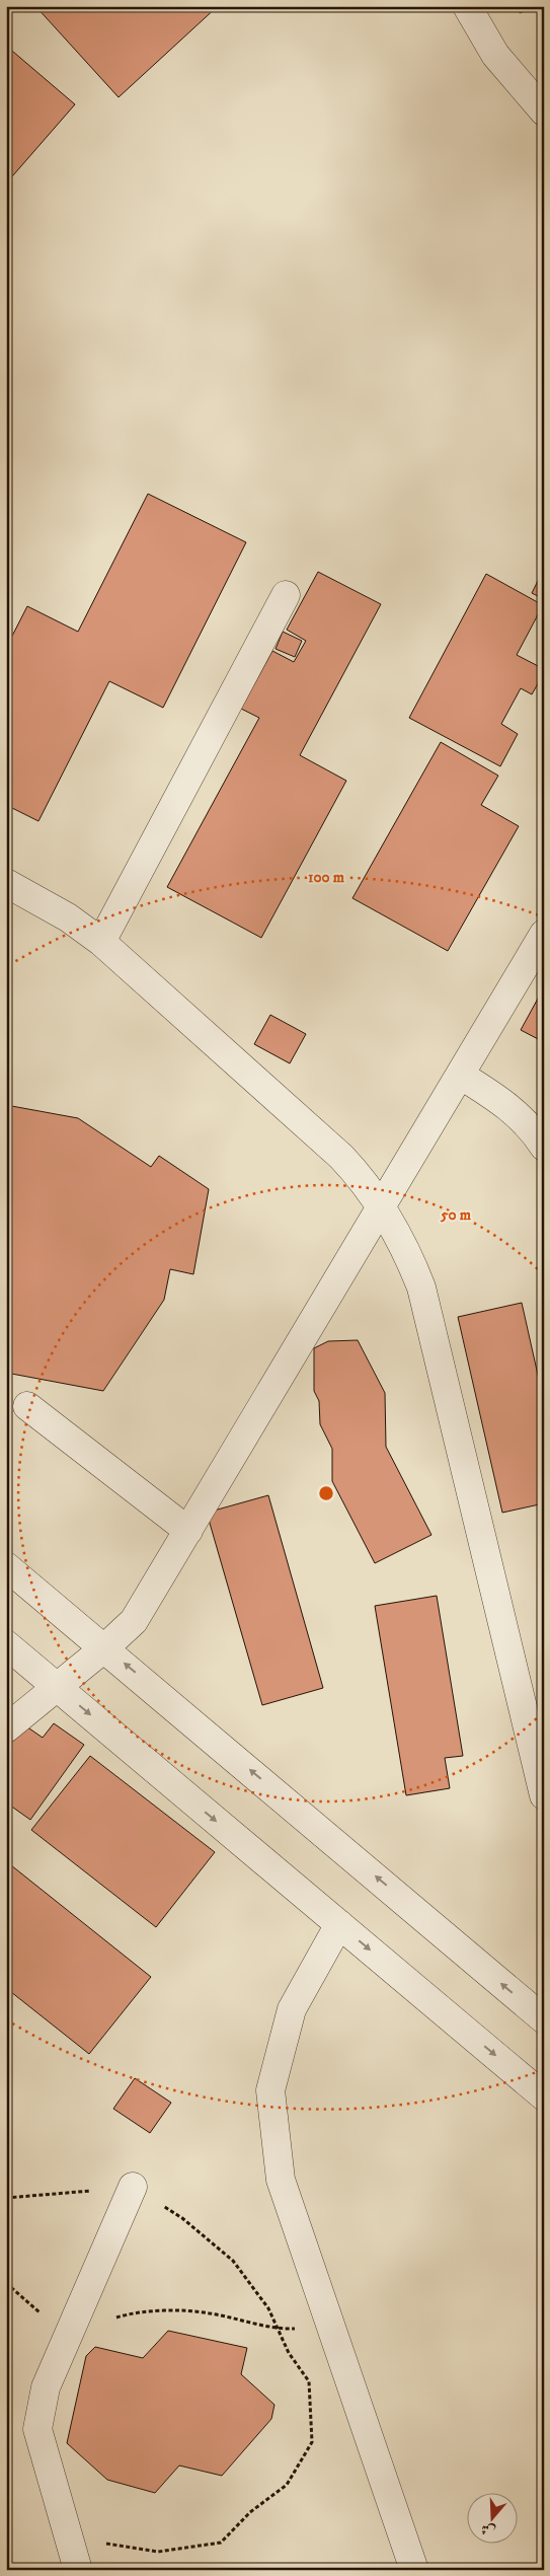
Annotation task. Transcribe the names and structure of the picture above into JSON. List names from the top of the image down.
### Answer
{
  "north": "bottom",
  "rings": ["100 m", "50 m"]
}
